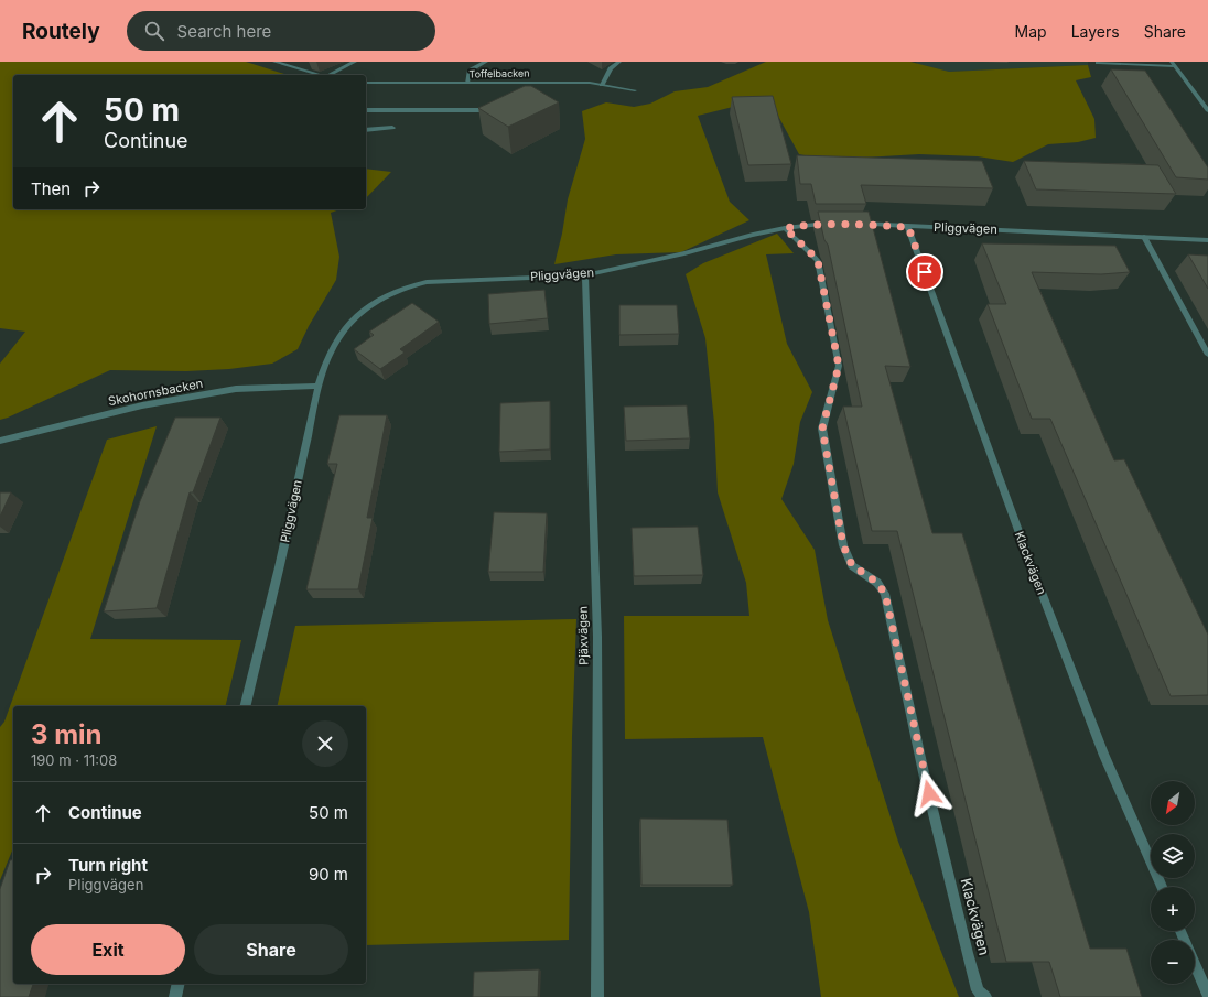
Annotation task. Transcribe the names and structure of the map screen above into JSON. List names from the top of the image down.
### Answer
{
  "streets": {
    "street": [
      "Toffelbacken",
      "Pliggvägen",
      "Skohornsbacken",
      "Klackvägen",
      "Pjäxvägen"
    ]
  },
  "crossings": [
    ["Pliggvägen", "Skohornsbacken"],
    ["Pliggvägen", "Klackvägen"],
    ["Pliggvägen", "Pjäxvägen"]
  ],
  "north": "bottom left",
  "page": {
    "header": "Routely",
    "search": "Search here",
    "nav": ["Map", "Layers", "Share"],
    "turn": ["50 m", "Continue"],
    "then": "Then",
    "heading": ["3 min", "190 m · 11:08"],
    "map_buttons": ["+", "−"],
    "list": [
      {
        "name": "Continue",
        "value": "50 m"
      },
      {
        "name": "Turn right",
        "note": "Pliggvägen",
        "value": "90 m"
      }
    ],
    "buttons": ["Exit", "Share"]
  }
}
